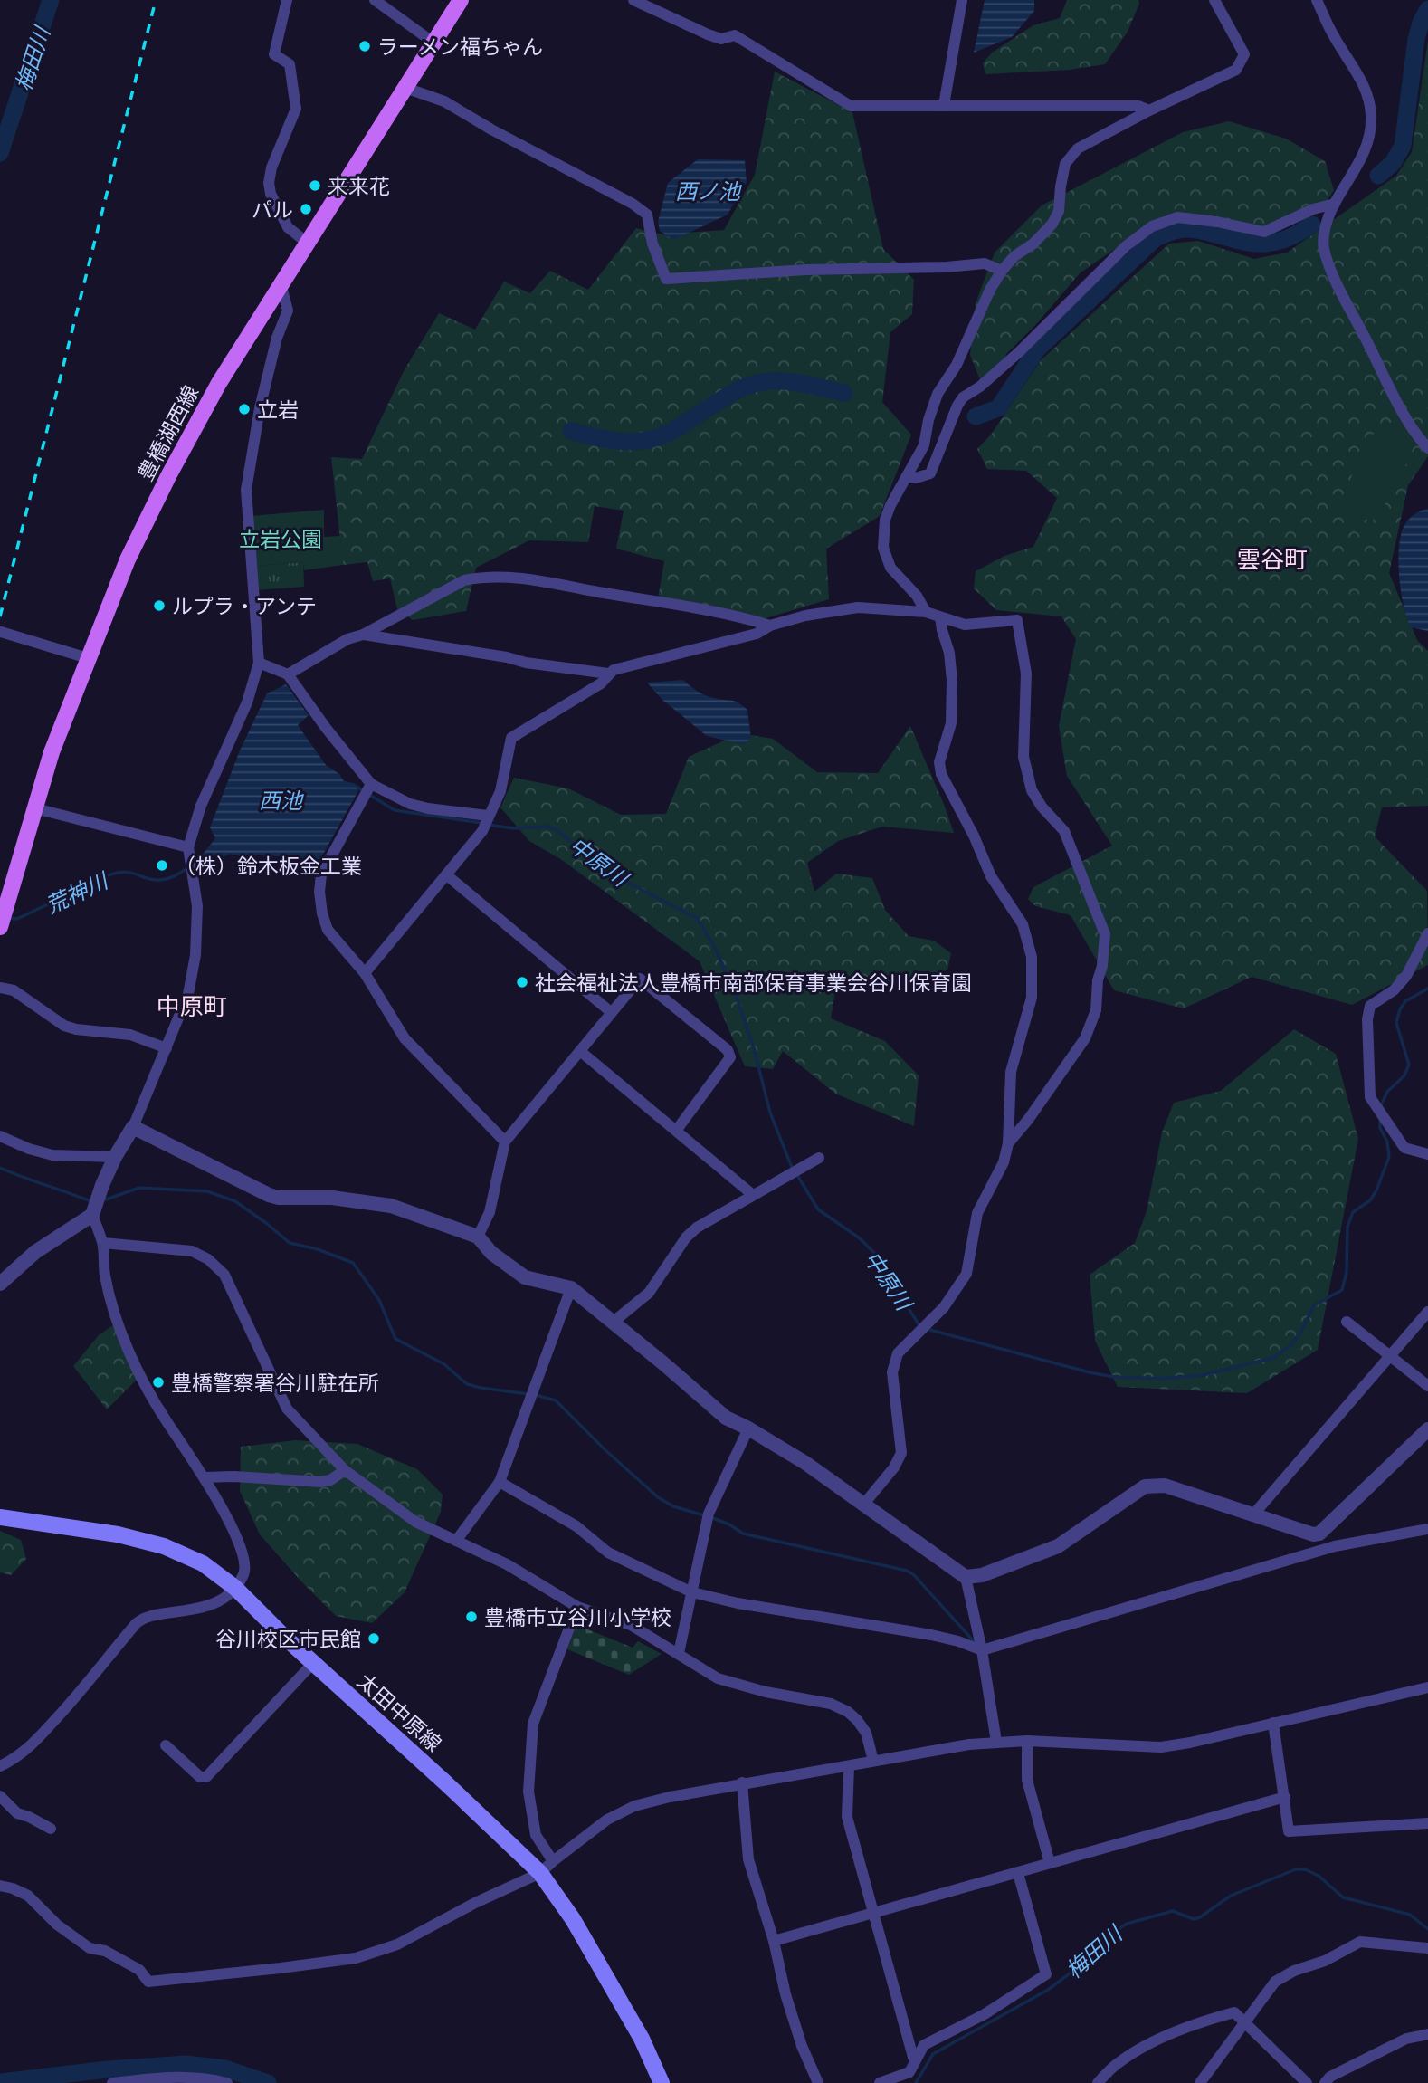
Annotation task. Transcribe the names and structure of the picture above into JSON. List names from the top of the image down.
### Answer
{
  "streets": {
    "main road": ["豊橋湖西線", "太田中原線"]
  },
  "districts": ["雲谷町", "中原町"],
  "water": [
    "梅田川",
    "西ノ池",
    "西池",
    "中原川",
    "荒神川"
  ],
  "parks": ["立岩公園"],
  "places": [
    "ラーメン福ちゃん",
    "来来花",
    "パル",
    "立岩",
    "ルプラ・アンテ",
    "（株）鈴木板金工業",
    "社会福祉法人豊橋市南部保育事業会谷川保育園",
    "豊橋警察署谷川駐在所",
    "豊橋市立谷川小学校",
    "谷川校区市民館"
  ]
}
